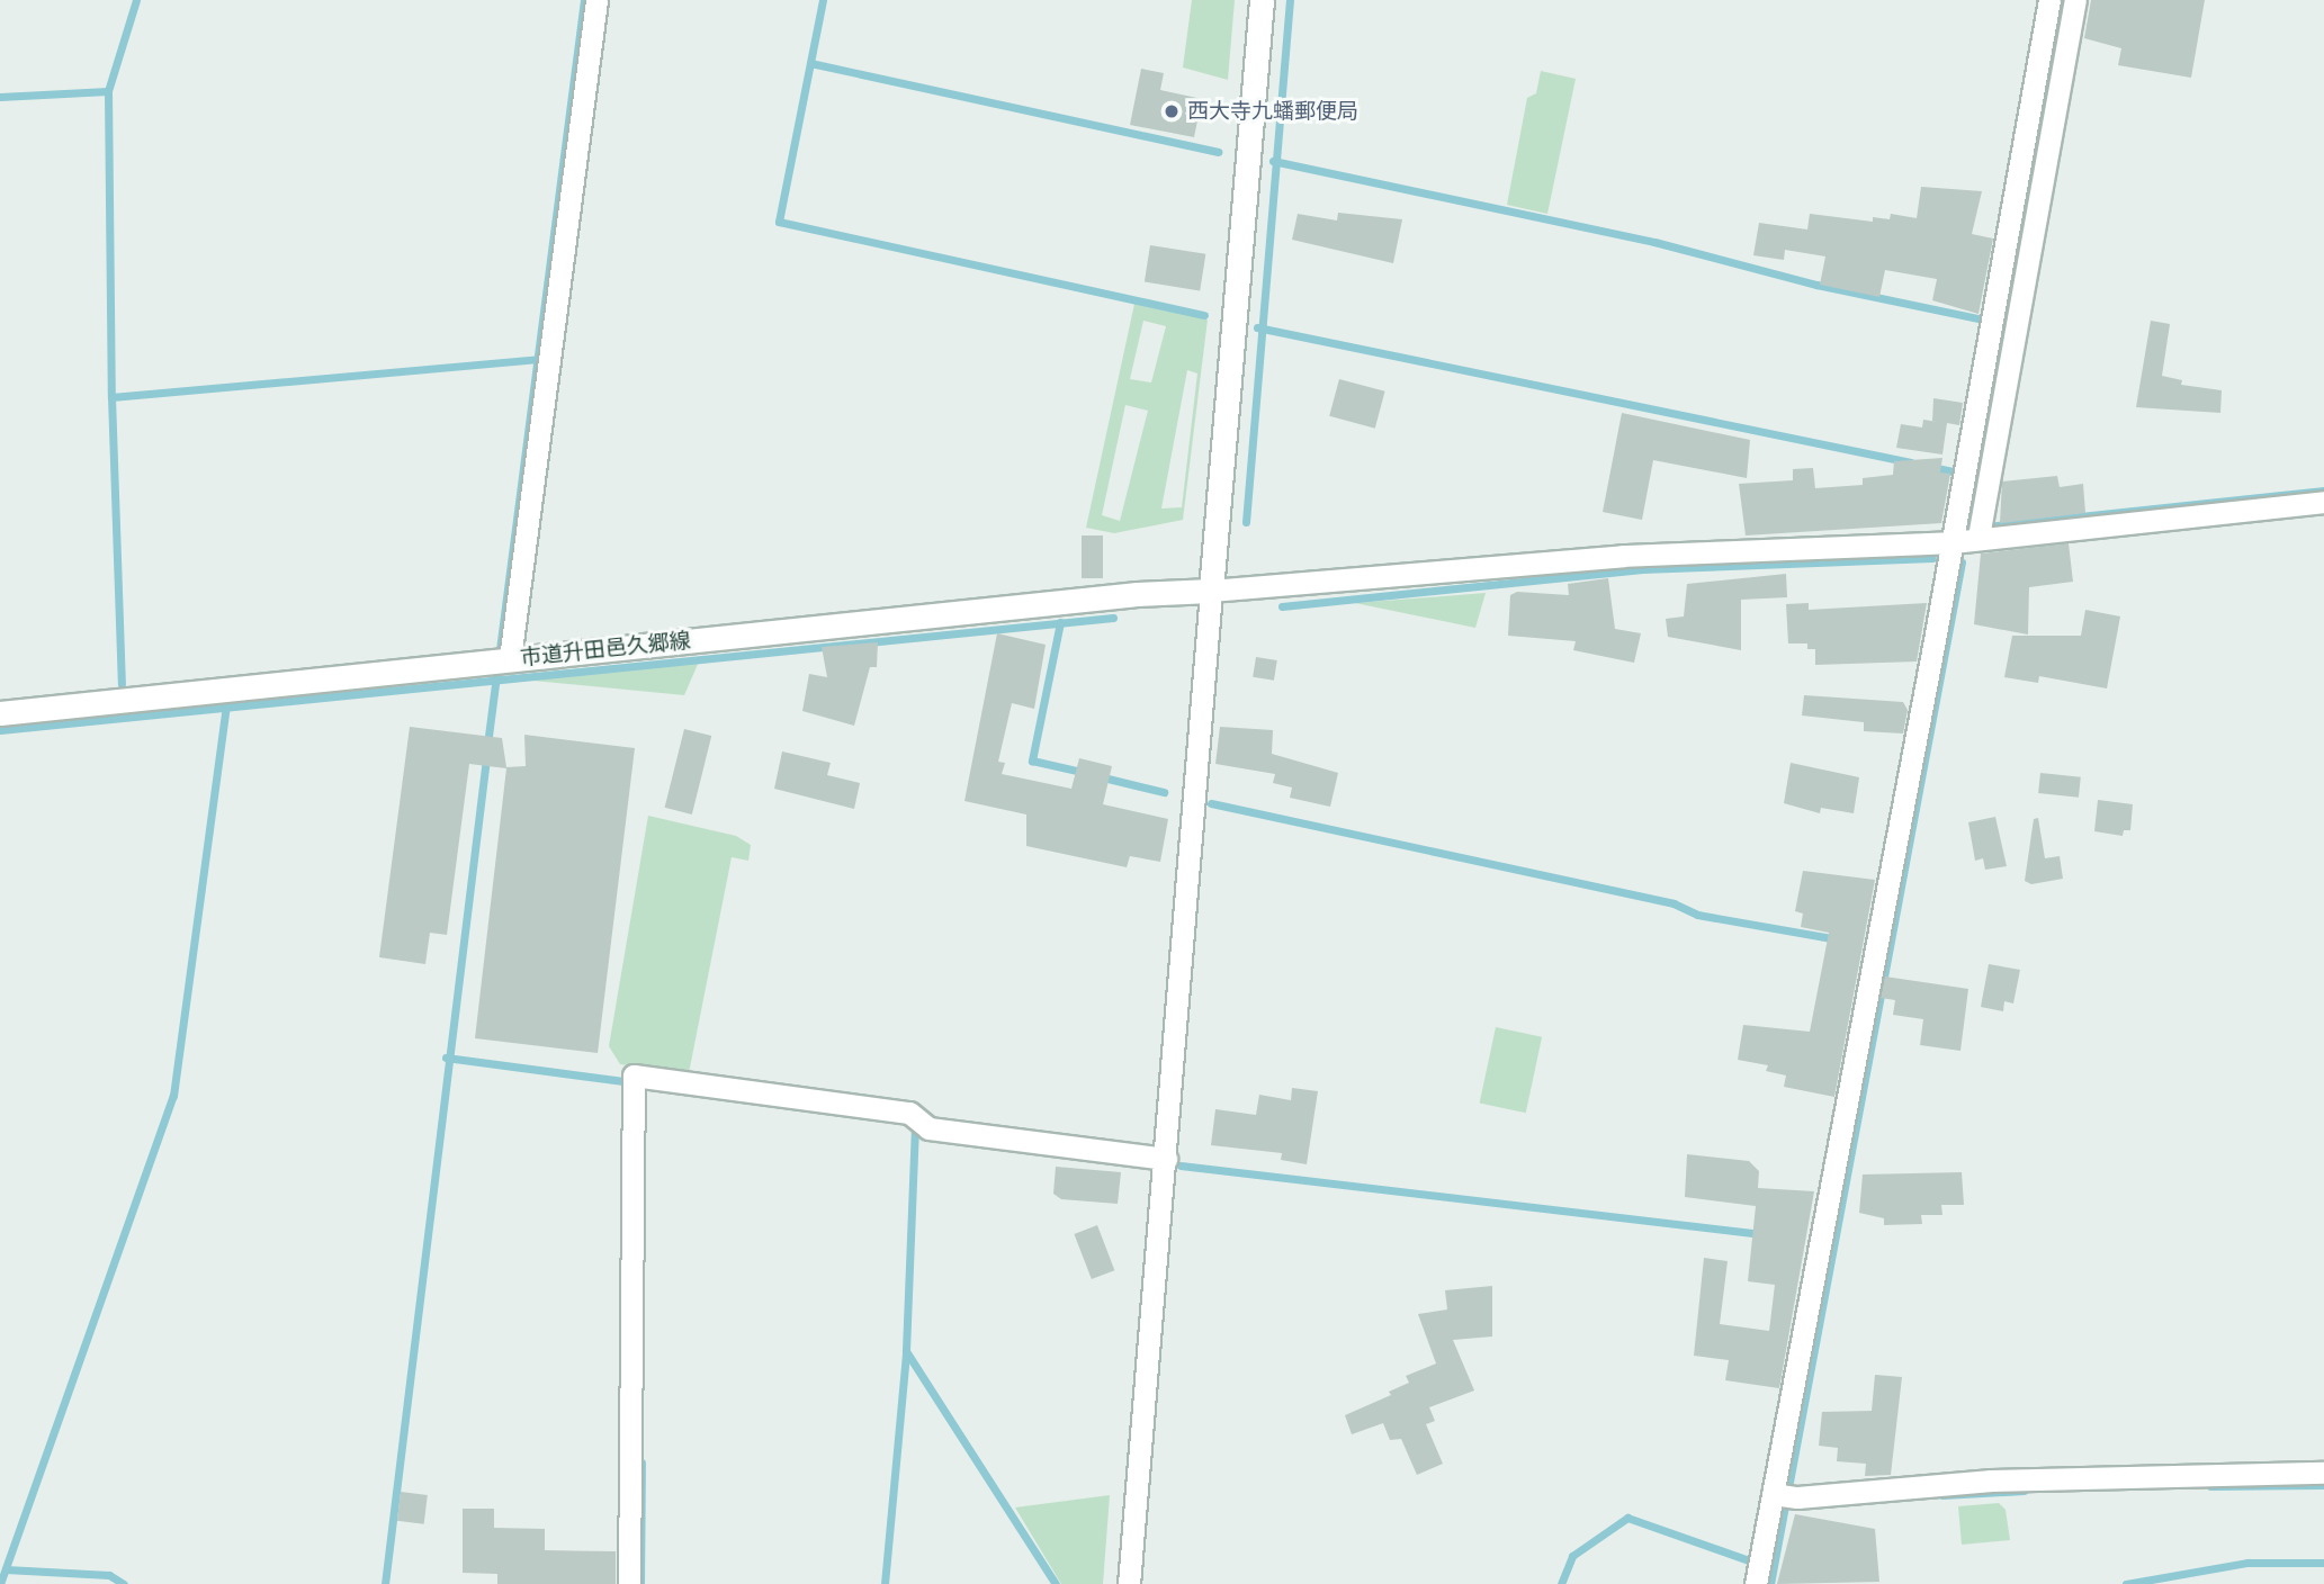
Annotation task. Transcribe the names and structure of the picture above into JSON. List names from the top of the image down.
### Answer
{
  "streets": {
    "street": ["市道升田邑久郷線"]
  },
  "places": ["西大寺九蟠郵便局"]
}
